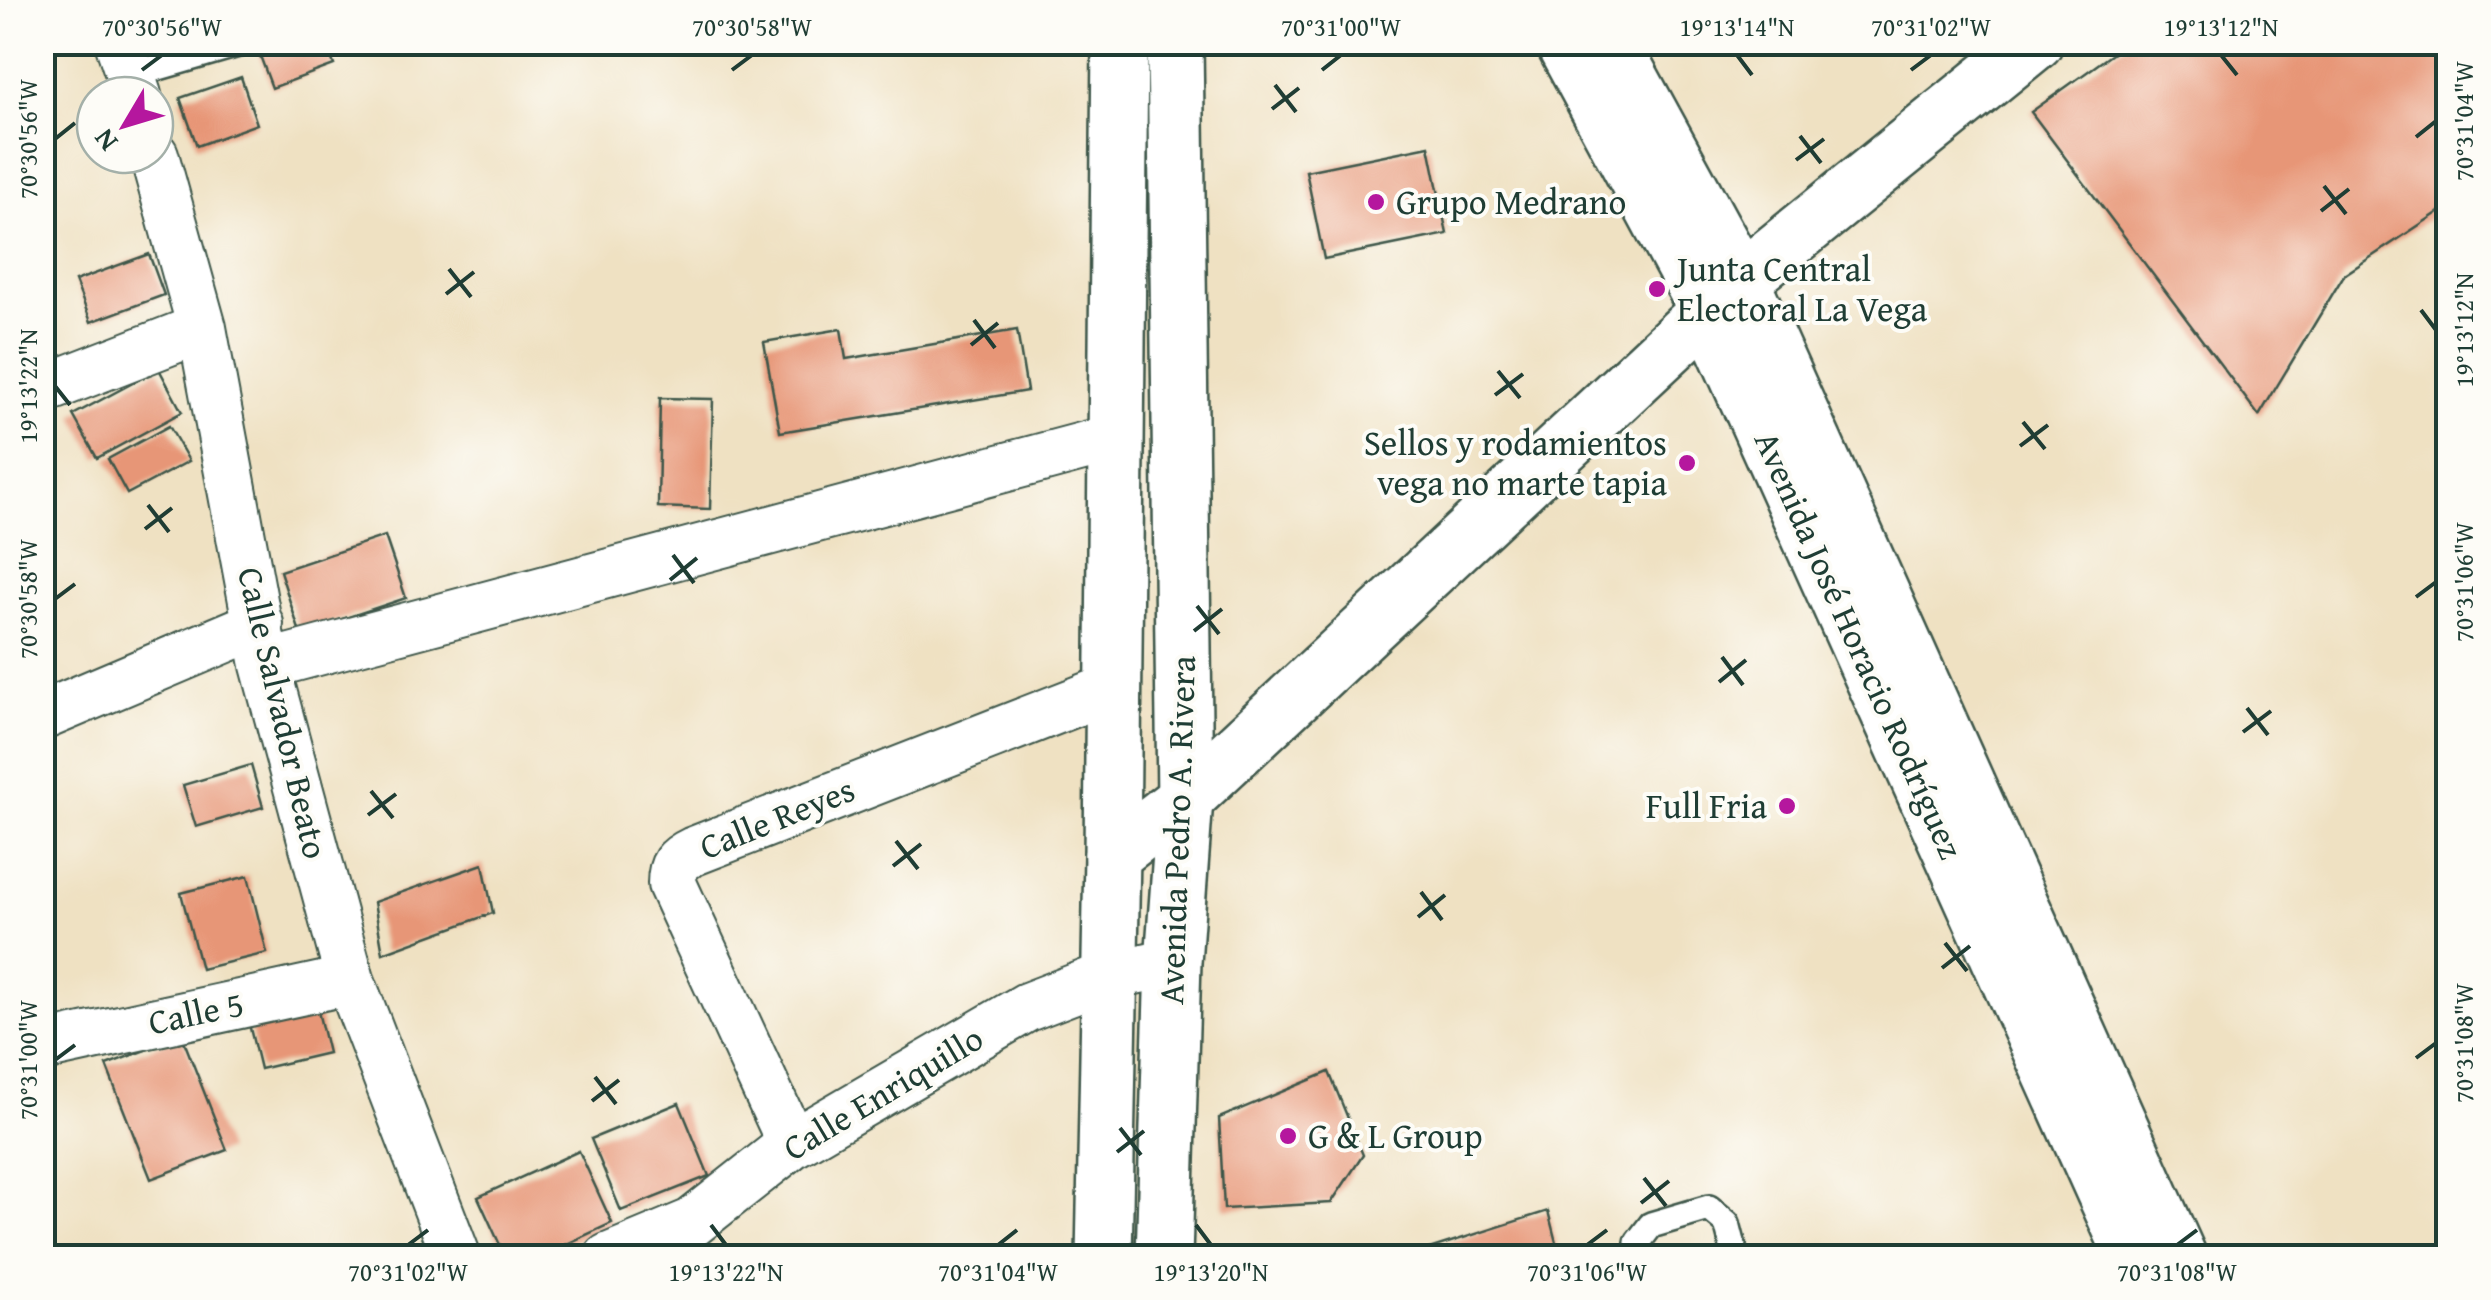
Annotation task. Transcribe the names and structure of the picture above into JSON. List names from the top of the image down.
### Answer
{
  "streets": {
    "street": [
      "Avenida José Horacio Rodríguez",
      "Calle Salvador Beato",
      "Calle Reyes",
      "Avenida Pedro A. Rivera",
      "Calle 5",
      "Calle Enriquillo"
    ]
  },
  "crossings": [
    ["Calle Salvador Beato", "Calle 5"],
    ["Calle Reyes", "Avenida Pedro A. Rivera"],
    ["Calle Reyes", "Calle Enriquillo"],
    ["Avenida Pedro A. Rivera", "Calle Enriquillo"]
  ],
  "places": [
    "Grupo Medrano",
    "Junta Central Electoral La Vega",
    "Sellos y rodamientos vega no marte tapia",
    "Full Fria",
    "G & L Group"
  ],
  "north": "bottom left",
  "coordinates": [
    "70°30'56\"W",
    "70°30'58\"W",
    "70°31'00\"W",
    "19°13'14\"N",
    "70°31'02\"W",
    "19°13'12\"N",
    "70°31'04\"W",
    "19°13'22\"N",
    "70°31'06\"W",
    "70°31'08\"W",
    "19°13'20\"N"
  ]
}
